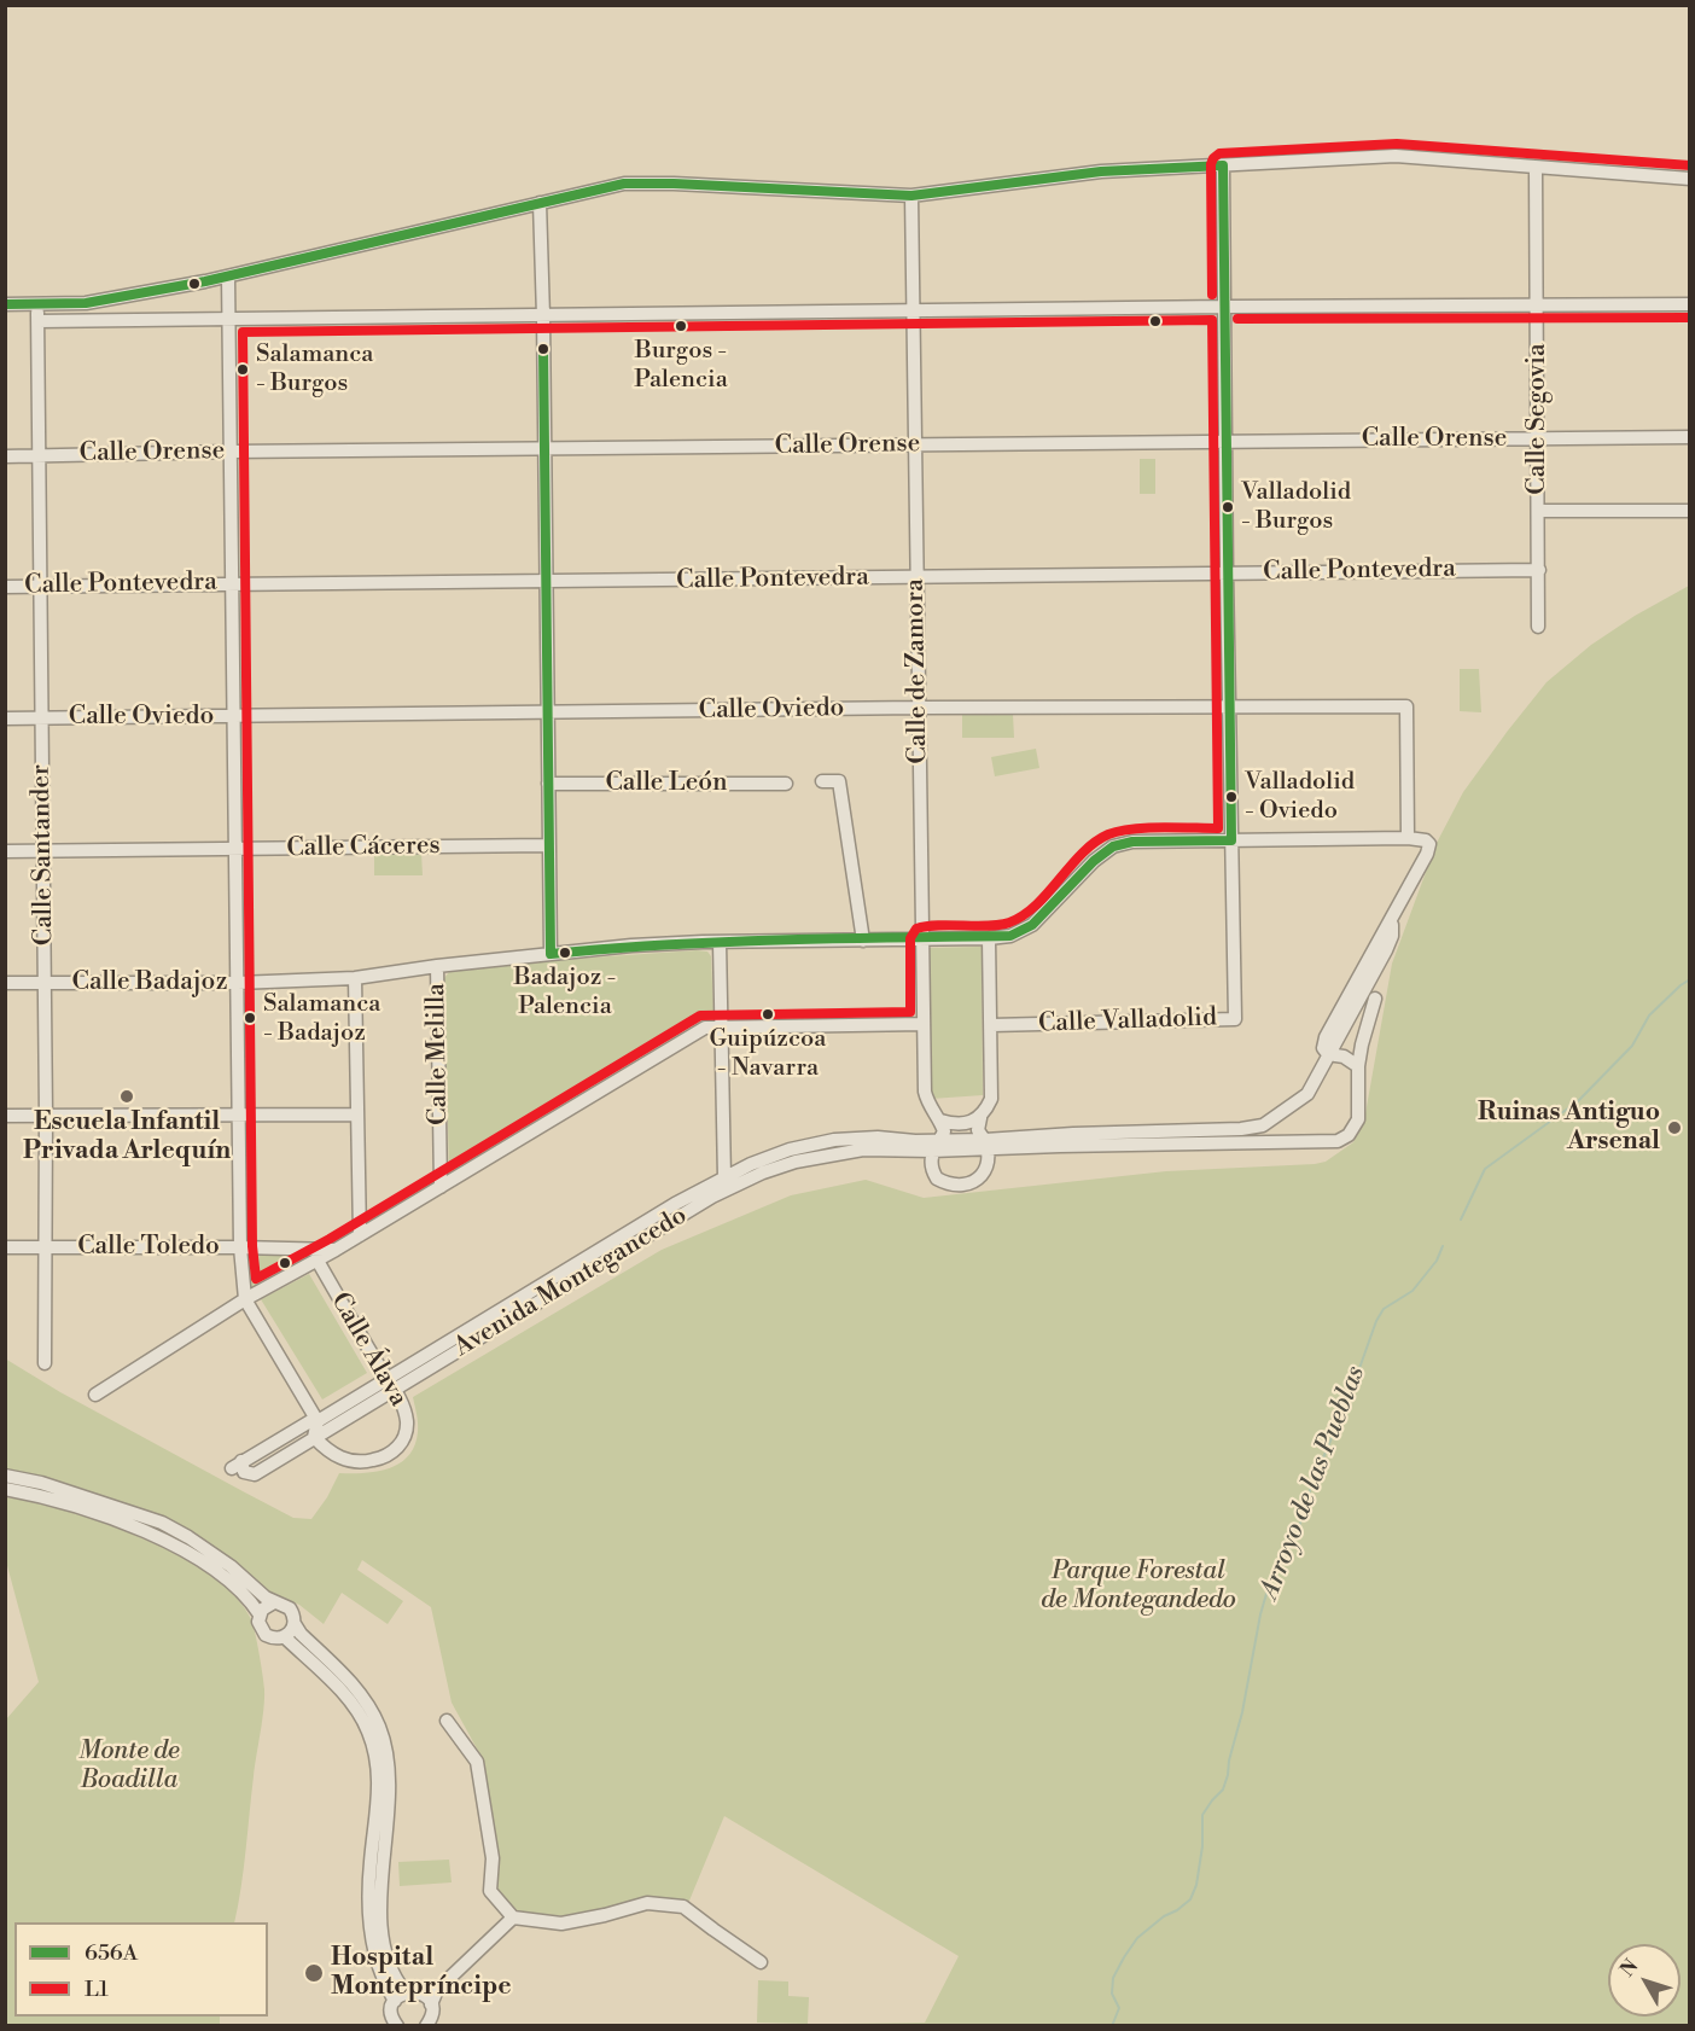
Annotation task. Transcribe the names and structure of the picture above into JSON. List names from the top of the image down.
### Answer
{
  "streets": {
    "street": [
      "Calle Segovia",
      "Calle Orense",
      "Calle Pontevedra",
      "Calle de Zamora",
      "Calle Oviedo",
      "Calle León",
      "Calle Cáceres",
      "Calle Santander",
      "Calle Badajoz",
      "Calle Valladolid",
      "Calle Melilla",
      "Calle Toledo",
      "Avenida Montegancedo",
      "Calle Álava"
    ]
  },
  "crossings": [
    ["Calle Segovia", "Calle Orense"],
    ["Calle Segovia", "Calle Pontevedra"],
    ["Calle Orense", "Calle de Zamora"],
    ["Calle Orense", "Calle Santander"],
    ["Calle Orense", "Calle Valladolid"],
    ["Calle Pontevedra", "Calle de Zamora"],
    ["Calle Pontevedra", "Calle Santander"],
    ["Calle Pontevedra", "Calle Valladolid"],
    ["Calle de Zamora", "Calle Oviedo"],
    ["Calle de Zamora", "Calle Badajoz"],
    ["Calle de Zamora", "Avenida Montegancedo"],
    ["Calle Oviedo", "Calle Santander"],
    ["Calle Oviedo", "Calle Badajoz"],
    ["Calle Oviedo", "Calle Valladolid"],
    ["Calle Cáceres", "Calle Santander"],
    ["Calle Santander", "Calle Badajoz"],
    ["Calle Santander", "Calle Toledo"],
    ["Calle Badajoz", "Calle Valladolid"],
    ["Calle Badajoz", "Calle Melilla"],
    ["Calle Badajoz", "Avenida Montegancedo"],
    ["Avenida Montegancedo", "Calle Álava"]
  ],
  "water": ["Arroyo de las Pueblas"],
  "parks": ["Parque Forestal de Montegandedo", "Monte de Boadilla"],
  "places": [
    "Burgos - Palencia",
    "Salamanca - Burgos",
    "Valladolid - Burgos",
    "Valladolid - Oviedo",
    "Badajoz - Palencia",
    "Guipúzcoa - Navarra",
    "Salamanca - Badajoz",
    "Escuela Infantil Privada Arlequín",
    "Ruinas Antiguo Arsenal",
    "Hospital Montepríncipe"
  ],
  "lines": ["transit line L1", "transit line 656A"],
  "legend": ["656A", "L1"],
  "north": "top left"
}
